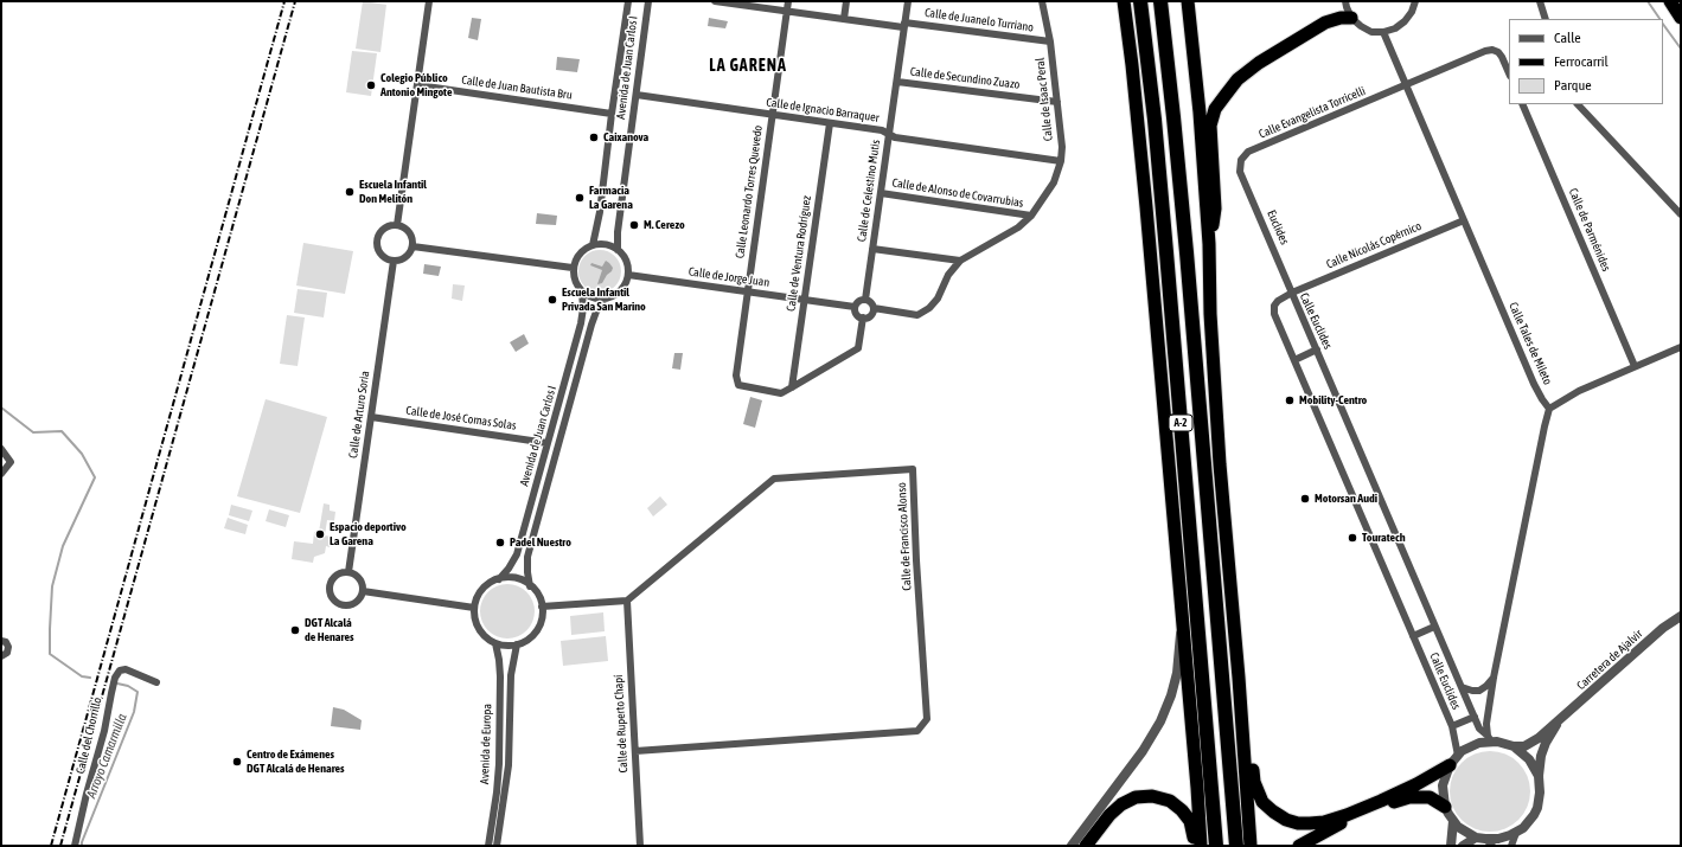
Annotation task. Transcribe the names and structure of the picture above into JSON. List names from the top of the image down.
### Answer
{
  "streets": {
    "highway": ["A-2"],
    "street": [
      "Calle de Juanelo Turriano",
      "Avenida de Juan Carlos I",
      "Calle de Secundino Zuazo",
      "Calle de Juan Bautista Bru",
      "Calle de Isaac Peral",
      "Calle de Ignacio Barraquer",
      "Calle Evangelista Torricelli",
      "Calle de Celestino Mutis",
      "Calle Leonardo Torres Quevedo",
      "Calle de Alonso de Covarrubias",
      "Euclides",
      "Calle de Parménides",
      "Calle Nicolás Copérnico",
      "Calle de Ventura Rodríguez",
      "Calle de Jorge Juan",
      "Calle Euclides",
      "Calle Tales de Mileto",
      "Calle de Arturo Soria",
      "Calle de José Comas Solas",
      "Calle de Francisco Alonso",
      "Carretera de Ajalvir",
      "Calle de Ruperto Chapí",
      "Calle del Chorrillo",
      "Avenida de Europa"
    ]
  },
  "crossings": [
    ["Calle de Juanelo Turriano", "Calle de Isaac Peral"],
    ["Calle de Juanelo Turriano", "Calle de Celestino Mutis"],
    ["Calle de Juanelo Turriano", "Calle Leonardo Torres Quevedo"],
    ["Avenida de Juan Carlos I", "Calle de Juan Bautista Bru"],
    ["Avenida de Juan Carlos I", "Calle de Ignacio Barraquer"],
    ["Avenida de Juan Carlos I", "Calle de Jorge Juan"],
    ["Avenida de Juan Carlos I", "Calle de José Comas Solas"],
    ["Avenida de Juan Carlos I", "Avenida de Europa"],
    ["Calle de Secundino Zuazo", "Calle de Isaac Peral"],
    ["Calle de Secundino Zuazo", "Calle de Celestino Mutis"],
    ["Calle de Isaac Peral", "Calle de Ignacio Barraquer"],
    ["Calle de Isaac Peral", "Calle de Celestino Mutis"],
    ["Calle de Isaac Peral", "Calle de Alonso de Covarrubias"],
    ["Calle de Isaac Peral", "Calle de Jorge Juan"],
    ["Calle de Ignacio Barraquer", "Calle de Celestino Mutis"],
    ["Calle de Ignacio Barraquer", "Calle Leonardo Torres Quevedo"],
    ["Calle de Ignacio Barraquer", "Calle de Ventura Rodríguez"],
    ["Calle Evangelista Torricelli", "Euclides"],
    ["Calle Evangelista Torricelli", "Calle Tales de Mileto"],
    ["Calle de Celestino Mutis", "Calle de Alonso de Covarrubias"],
    ["Calle de Celestino Mutis", "Calle de Jorge Juan"],
    ["Calle Leonardo Torres Quevedo", "Calle de Ventura Rodríguez"],
    ["Calle Leonardo Torres Quevedo", "Calle de Jorge Juan"],
    ["Euclides", "Calle Nicolás Copérnico"],
    ["Euclides", "Calle Euclides"],
    ["Calle Nicolás Copérnico", "Calle Euclides"],
    ["Calle Nicolás Copérnico", "Calle Tales de Mileto"],
    ["Calle de Ventura Rodríguez", "Calle de Jorge Juan"],
    ["Calle Euclides", "Carretera de Ajalvir"],
    ["Calle de Arturo Soria", "Calle de José Comas Solas"],
    ["Calle de Francisco Alonso", "Calle de Ruperto Chapí"]
  ],
  "districts": ["LA GARENA"],
  "water": ["Arroyo Camarmilla"],
  "places": [
    "Colegio Público Antonio Mingote",
    "Caixanova",
    "Escuela Infantil Don Melitón",
    "Farmacia La Garena",
    "M. Cerezo",
    "Escuela Infantil Privada San Marino",
    "Mobility-Centro",
    "Motorsan Audi",
    "Espacio deportivo La Garena",
    "Touratech",
    "Padel Nuestro",
    "DGT Alcalá de Henares",
    "Centro de Exámenes DGT Alcalá de Henares"
  ],
  "legend": ["Calle", "Ferrocarril", "Parque"]
}
